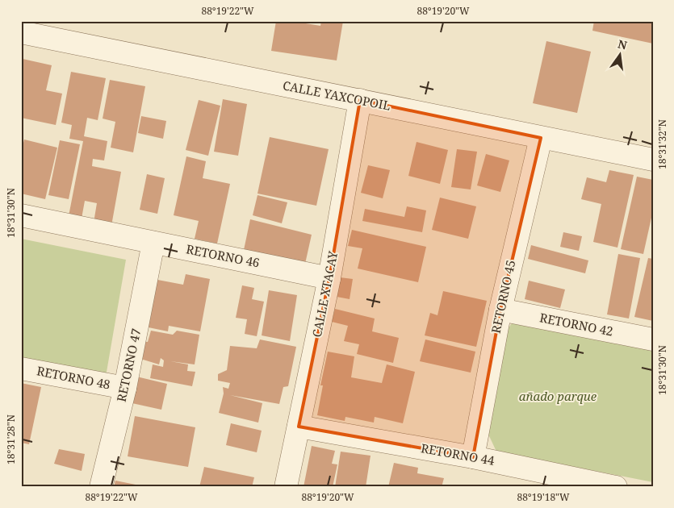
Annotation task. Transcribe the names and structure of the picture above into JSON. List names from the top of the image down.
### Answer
{
  "streets": {
    "street": [
      "CALLE YAXCOPOIL",
      "RETORNO 46",
      "CALLE XTACAY",
      "RETORNO 45",
      "RETORNO 42",
      "RETORNO 47",
      "RETORNO 48",
      "RETORNO 44"
    ]
  },
  "crossings": [
    ["CALLE YAXCOPOIL", "CALLE XTACAY"],
    ["CALLE YAXCOPOIL", "RETORNO 45"],
    ["RETORNO 46", "CALLE XTACAY"],
    ["RETORNO 46", "RETORNO 47"],
    ["CALLE XTACAY", "RETORNO 44"],
    ["RETORNO 45", "RETORNO 42"],
    ["RETORNO 45", "RETORNO 44"],
    ["RETORNO 47", "RETORNO 48"]
  ],
  "parks": ["añado parque"],
  "north": "top",
  "coordinates": [
    "88°19'22\"W",
    "88°19'20\"W",
    "18°31'32\"N",
    "18°31'30\"N",
    "18°31'28\"N",
    "88°19'18\"W"
  ]
}
